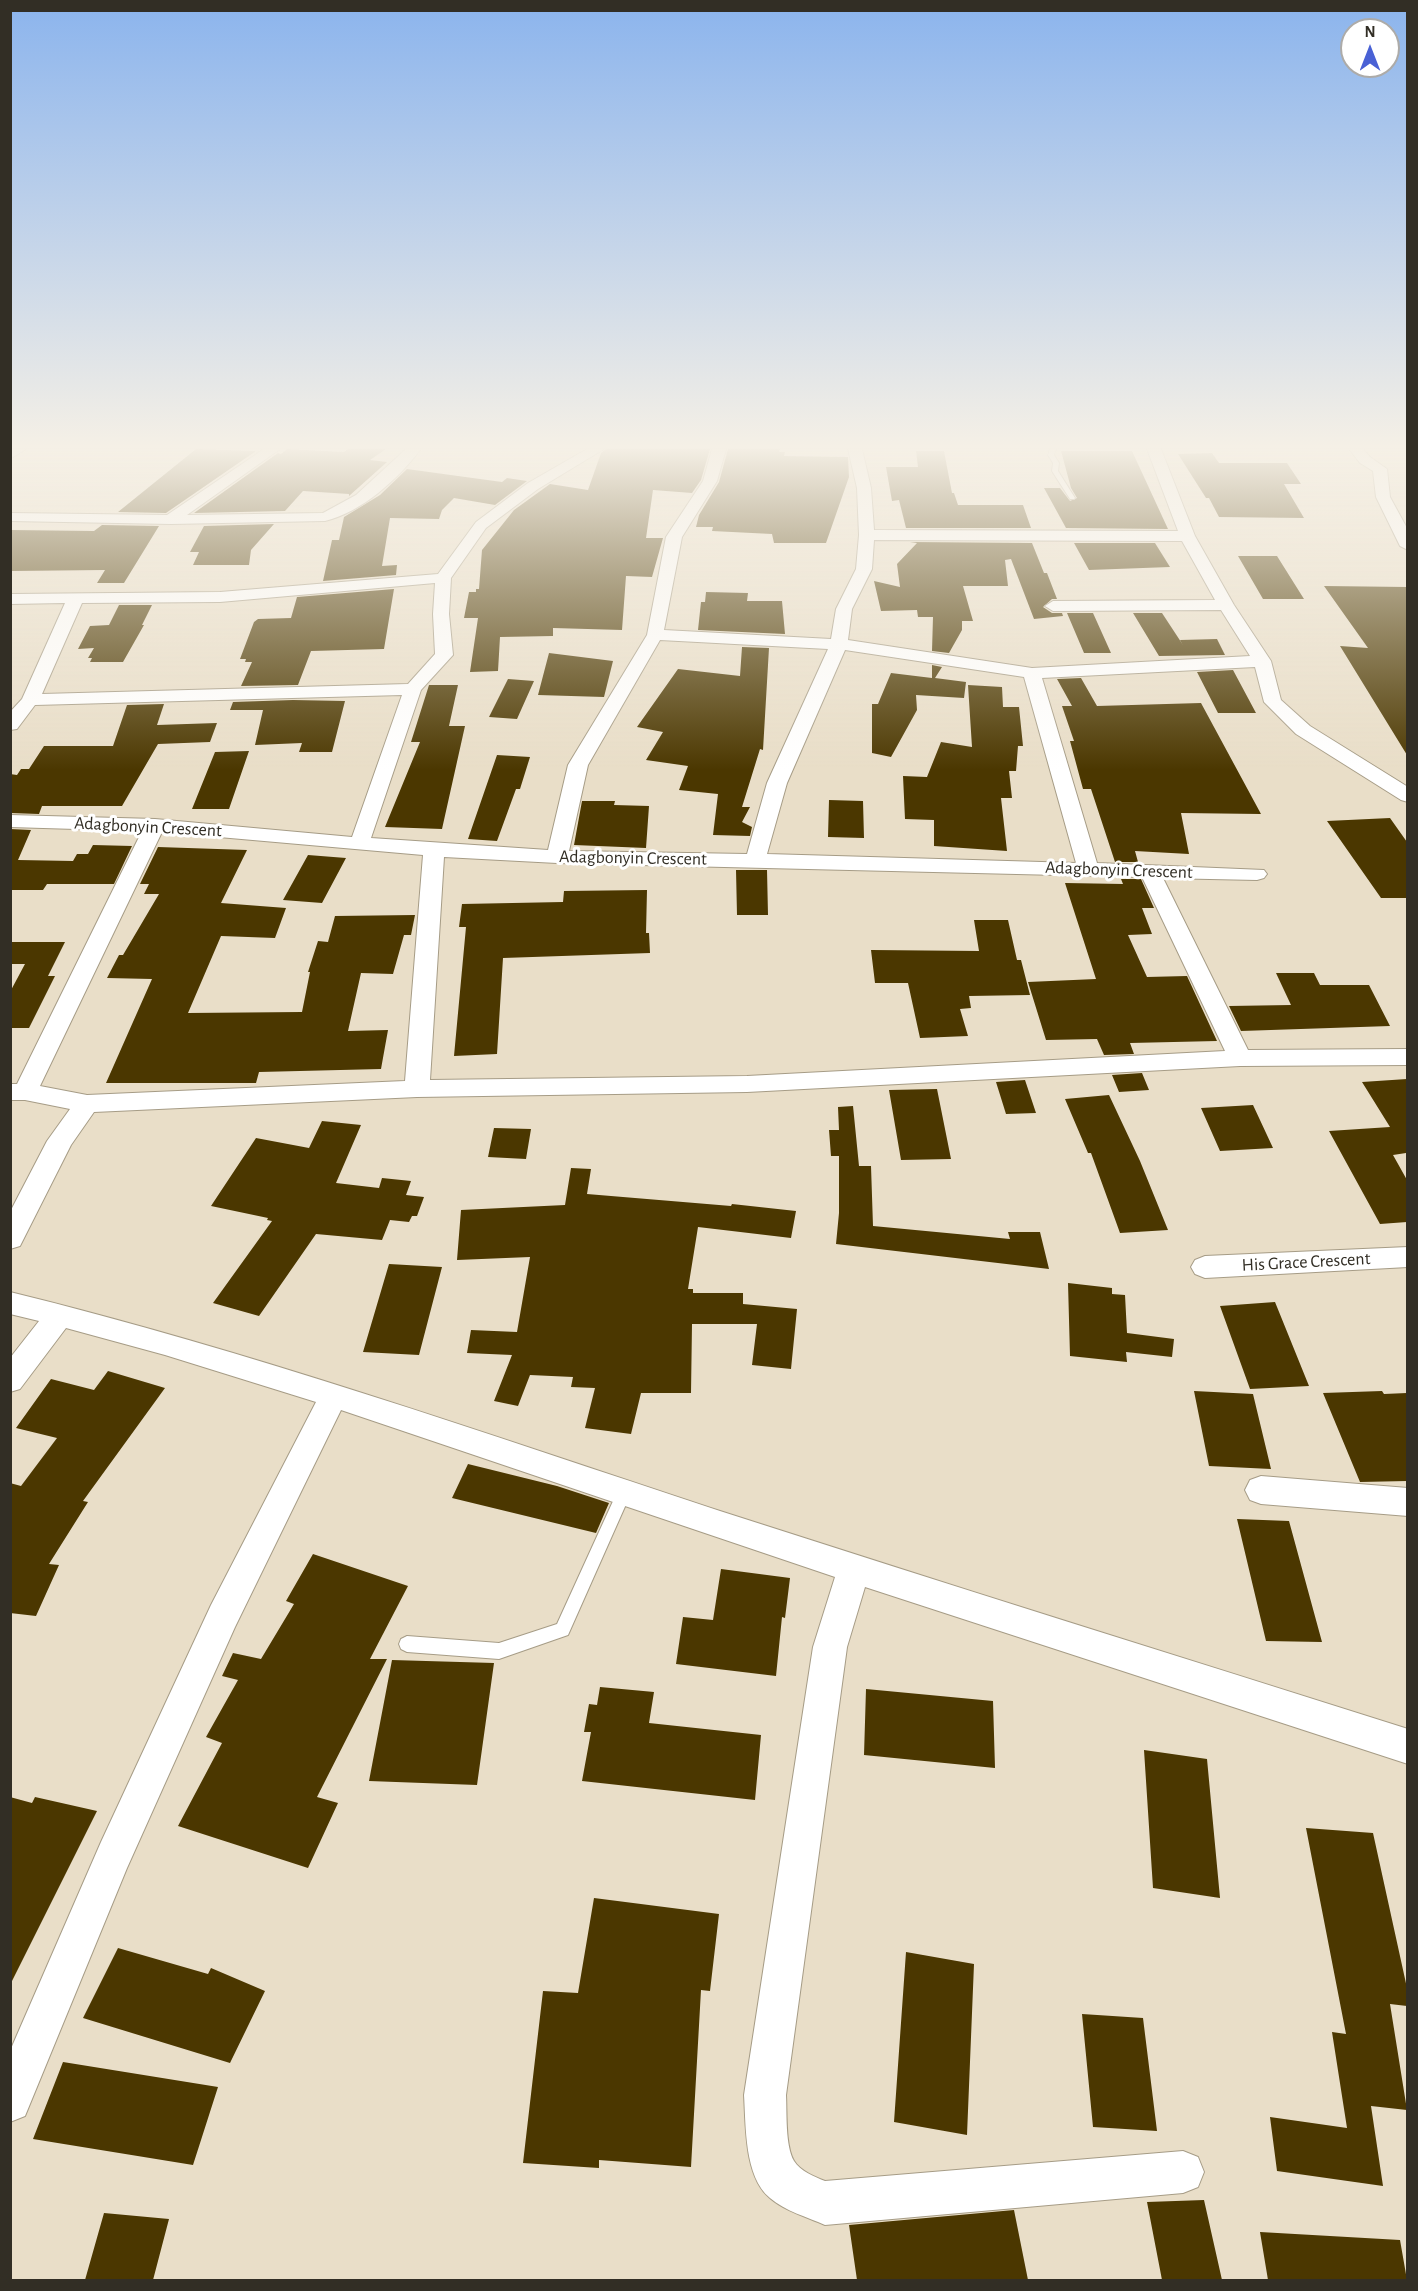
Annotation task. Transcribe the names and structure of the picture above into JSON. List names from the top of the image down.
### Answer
{
  "streets": {
    "street": ["Adagbonyin Crescent", "His Grace Crescent"]
  },
  "north": "top"
}
